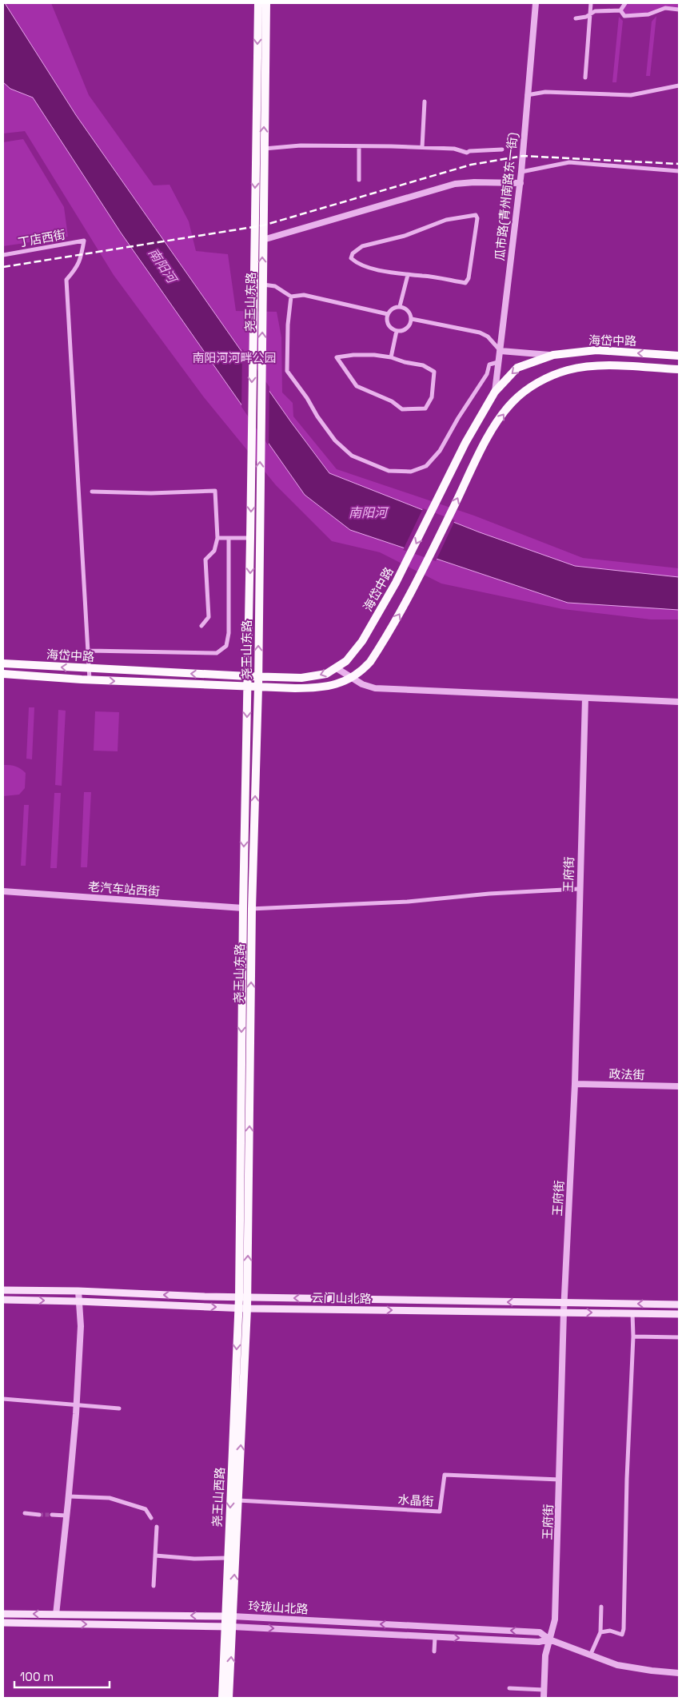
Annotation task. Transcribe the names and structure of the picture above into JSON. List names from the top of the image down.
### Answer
{
  "streets": {
    "main road": [
      "尧王山东路",
      "海岱中路",
      "云门山北路",
      "尧王山西路",
      "玲珑山北路"
    ],
    "street": [
      "瓜市路(青州南路东一街)",
      "丁店西街",
      "王府街",
      "老汽车站西街",
      "政法街",
      "水晶街"
    ]
  },
  "crossings": [
    ["瓜市路(青州南路东一街)", "海岱中路"],
    ["尧王山东路", "海岱中路"],
    ["尧王山东路", "老汽车站西街"],
    ["尧王山东路", "云门山北路"],
    ["尧王山东路", "尧王山西路"],
    ["王府街", "政法街"],
    ["王府街", "云门山北路"],
    ["王府街", "水晶街"],
    ["王府街", "玲珑山北路"],
    ["云门山北路", "尧王山西路"],
    ["尧王山西路", "水晶街"],
    ["尧王山西路", "玲珑山北路"]
  ],
  "water": ["南阳河"],
  "parks": ["南阳河河畔公园"],
  "scale_bar": "100 m"
}
